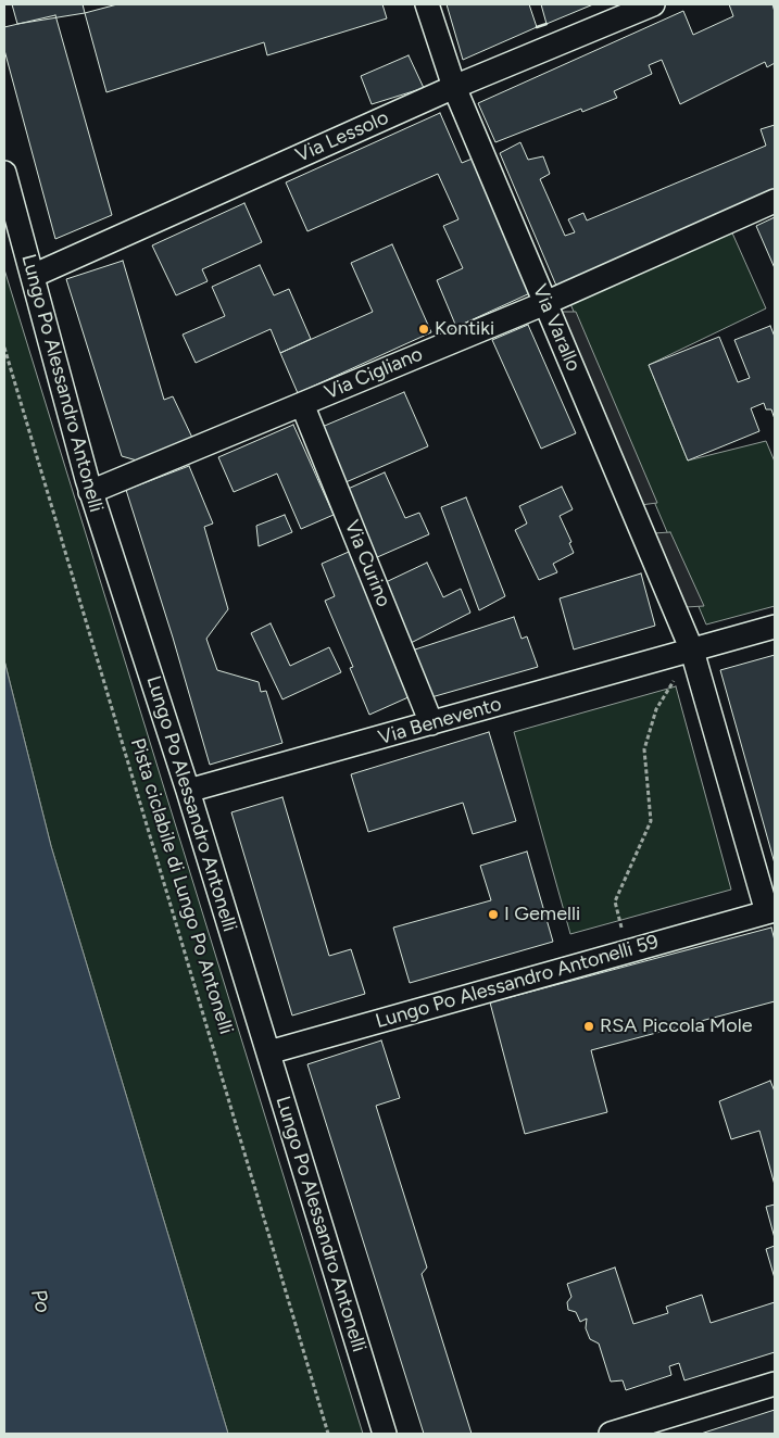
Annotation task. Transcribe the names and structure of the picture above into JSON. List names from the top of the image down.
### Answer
{
  "streets": {
    "street": [
      "Via Lessolo",
      "Via Varallo",
      "Via Cigliano",
      "Lungo Po Alessandro Antonelli",
      "Via Curino",
      "Via Benevento",
      "Lungo Po Alessandro Antonelli 59"
    ],
    "path": ["Pista ciclabile di Lungo Po Antonelli"]
  },
  "crossings": [
    ["Via Lessolo", "Via Varallo"],
    ["Via Lessolo", "Lungo Po Alessandro Antonelli"],
    ["Via Varallo", "Via Cigliano"],
    ["Via Varallo", "Via Benevento"],
    ["Via Cigliano", "Lungo Po Alessandro Antonelli"],
    ["Via Cigliano", "Via Curino"],
    ["Lungo Po Alessandro Antonelli", "Via Benevento"],
    ["Lungo Po Alessandro Antonelli", "Lungo Po Alessandro Antonelli 59"],
    ["Via Curino", "Via Benevento"]
  ],
  "water": ["Po"],
  "places": ["Kontiki", "I Gemelli", "RSA Piccola Mole"]
}
